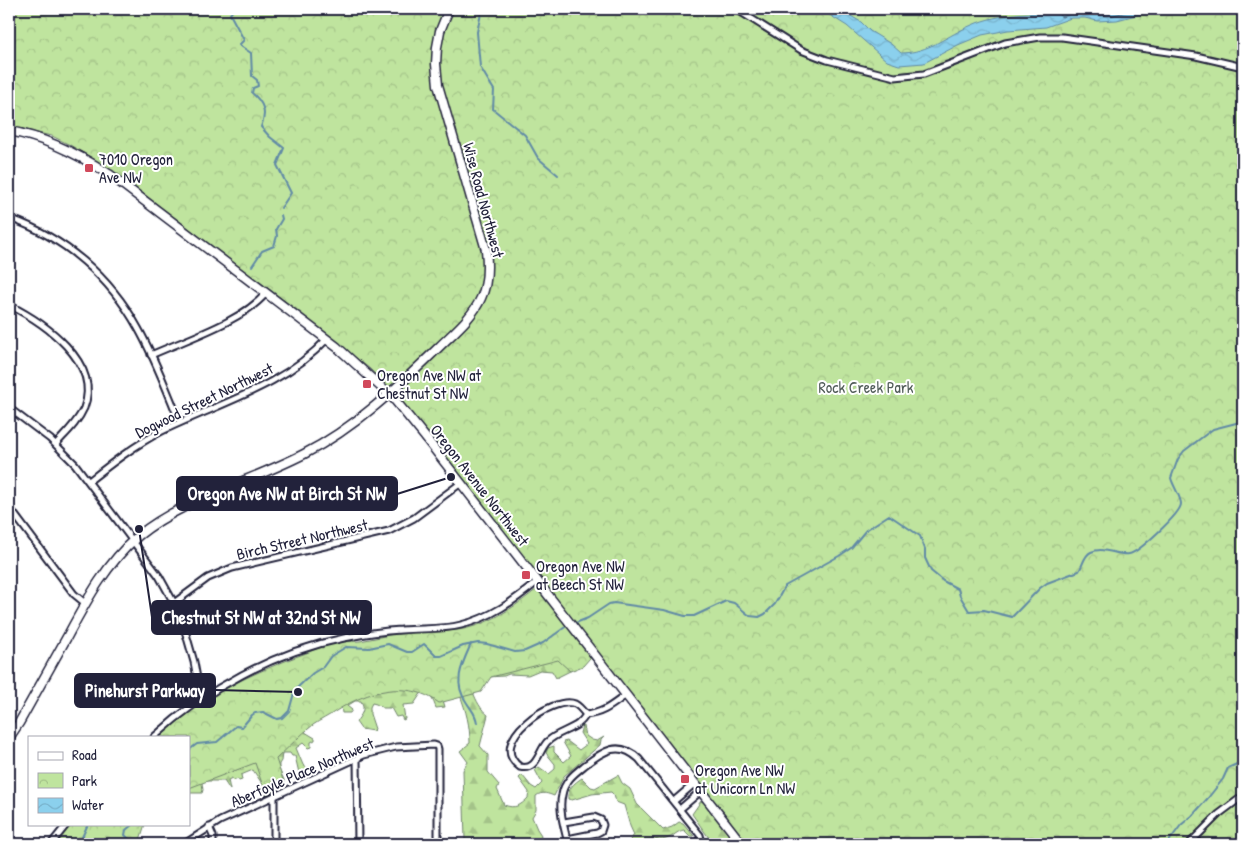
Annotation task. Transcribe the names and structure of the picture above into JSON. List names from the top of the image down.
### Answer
{
  "streets": {
    "street": [
      "Wise Road Northwest",
      "Dogwood Street Northwest",
      "Oregon Avenue Northwest",
      "Birch Street Northwest",
      "Aberfoyle Place Northwest"
    ]
  },
  "crossings": [
    ["Wise Road Northwest", "Oregon Avenue Northwest"],
    ["Dogwood Street Northwest", "Oregon Avenue Northwest"],
    ["Oregon Avenue Northwest", "Birch Street Northwest"]
  ],
  "parks": ["Rock Creek Park"],
  "places": {
    "transit": [
      "7010 Oregon Ave NW",
      "Oregon Ave NW at Chestnut St NW",
      "Oregon Ave NW at Beech St NW",
      "Oregon Ave NW at Unicorn Ln NW"
    ],
    "other": ["Oregon Ave NW at Birch St NW", "Chestnut St NW at 32nd St NW", "Pinehurst Parkway"]
  },
  "legend": ["Road", "Park", "Water"]
}
